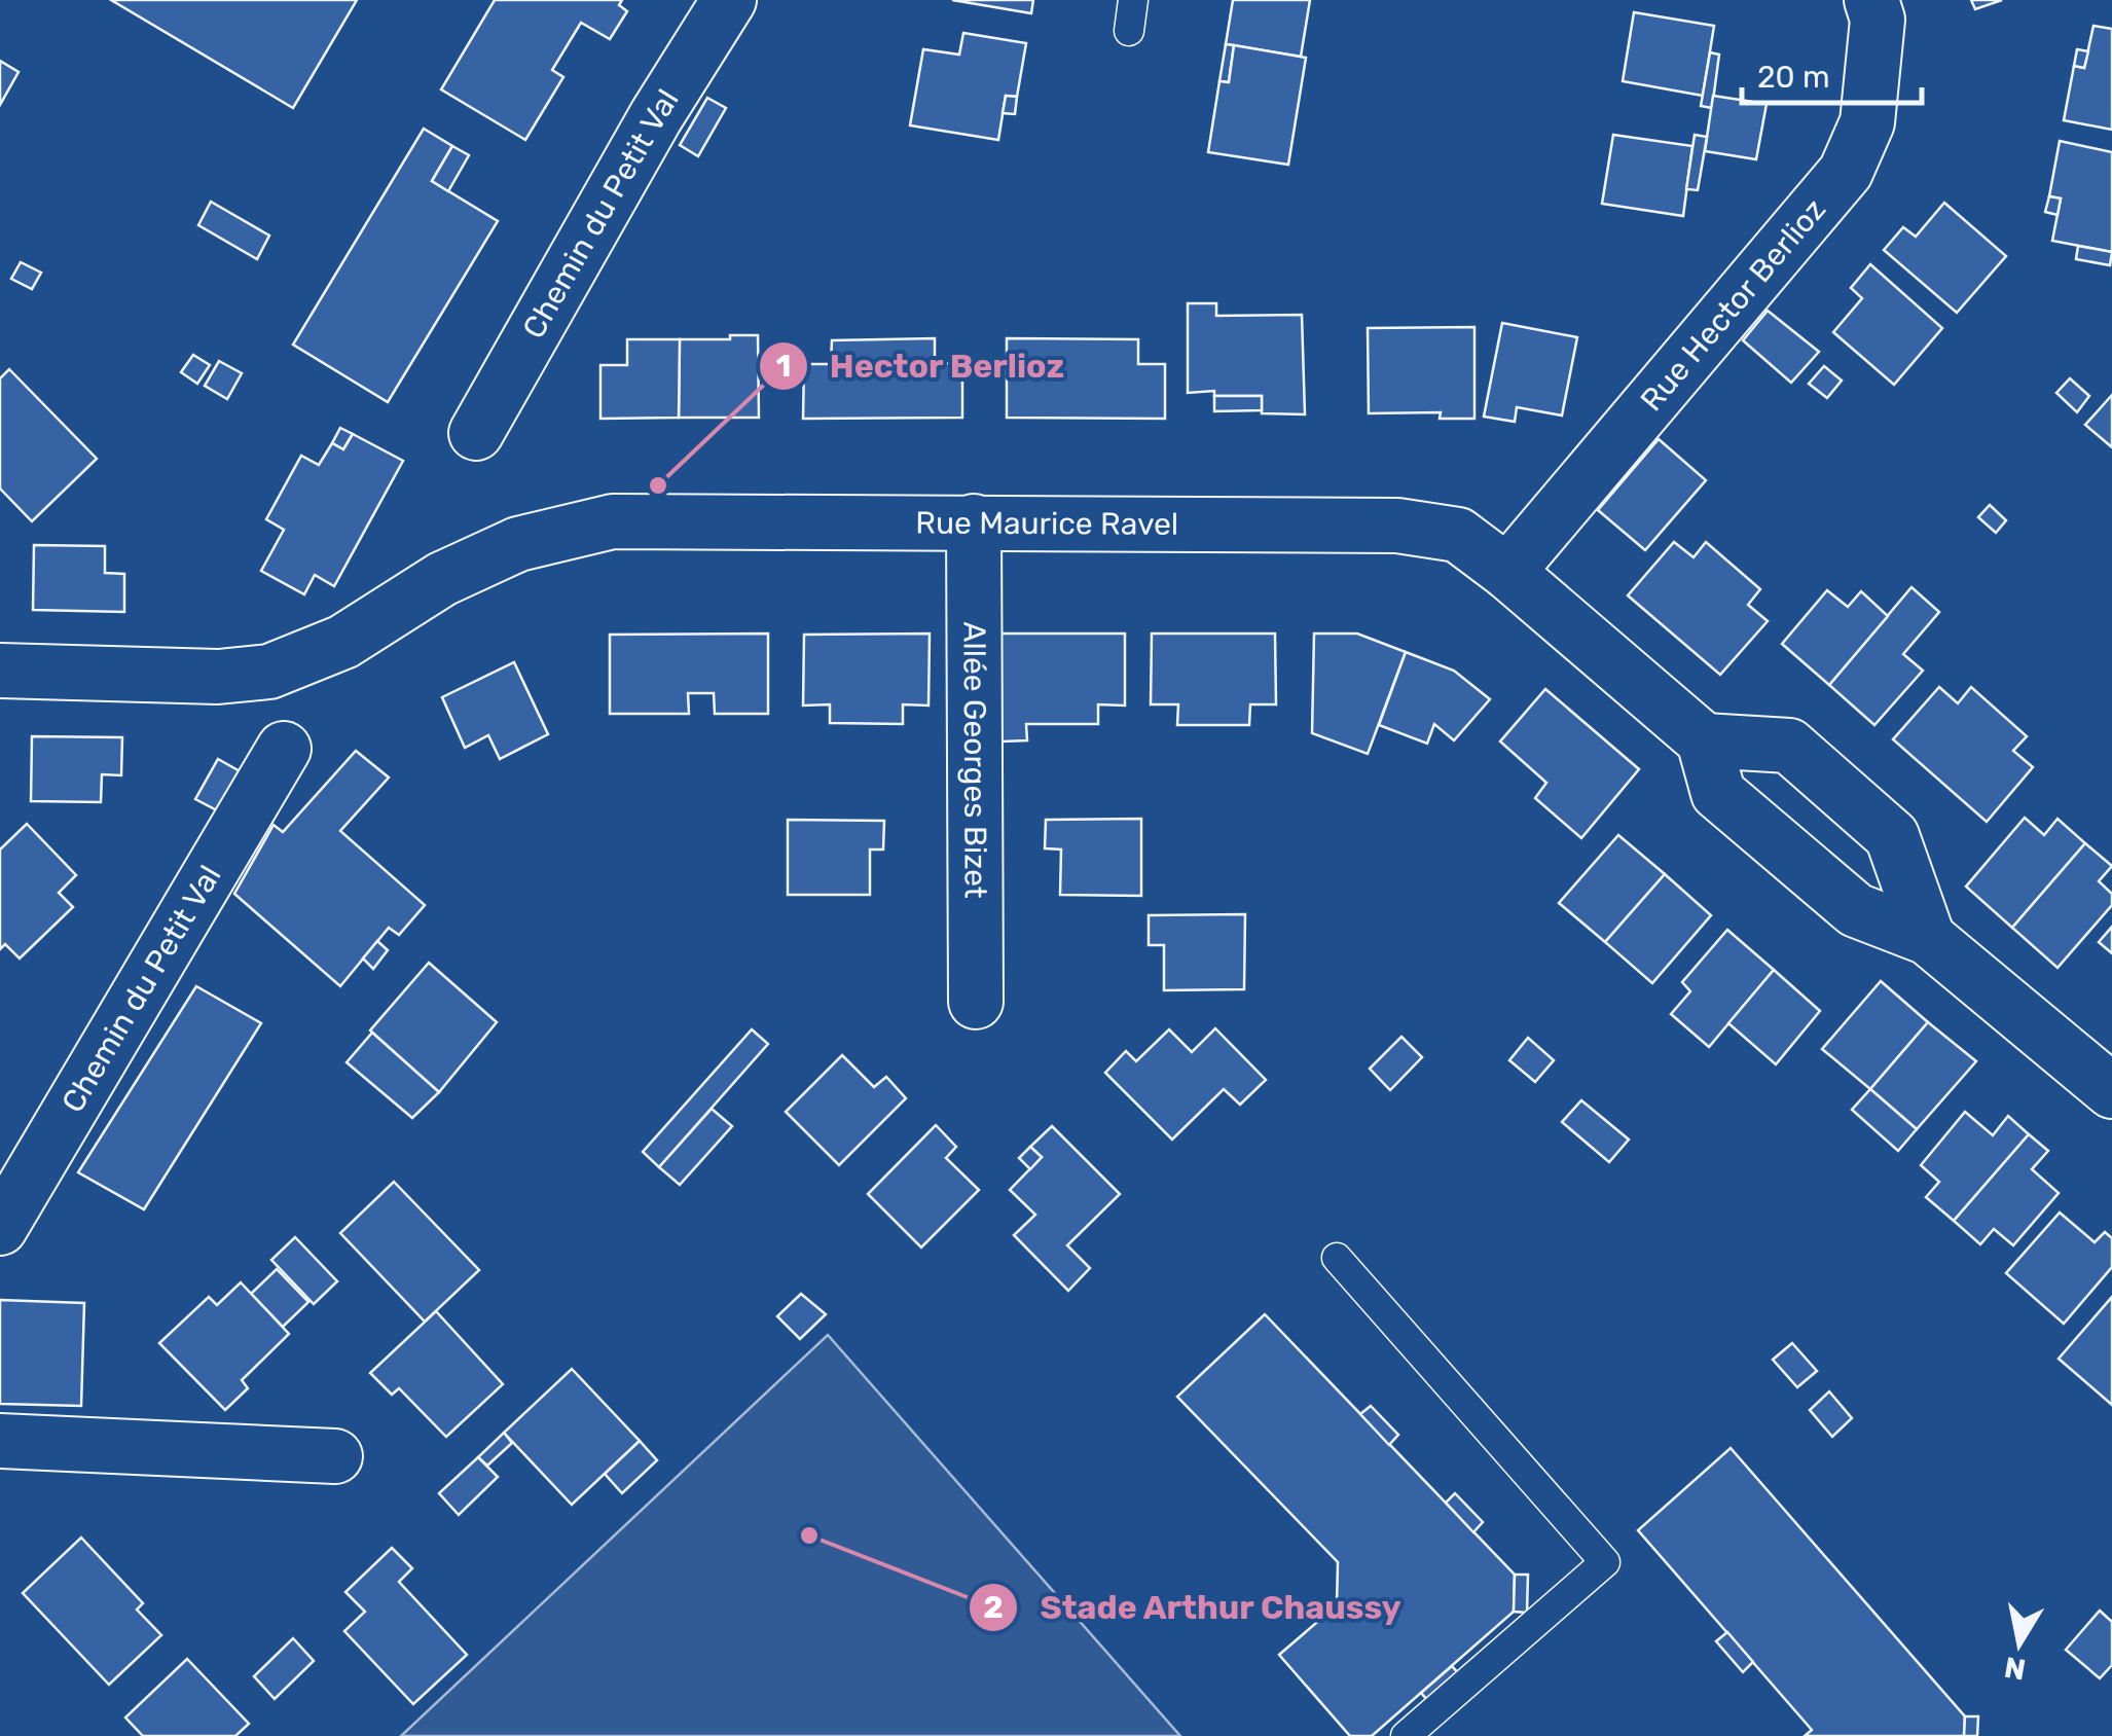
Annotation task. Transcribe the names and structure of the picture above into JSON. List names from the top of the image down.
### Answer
{
  "streets": {
    "street": [
      "Chemin du Petit Val",
      "Rue Hector Berlioz",
      "Rue Maurice Ravel",
      "Allée Georges Bizet"
    ]
  },
  "crossings": [
    ["Rue Hector Berlioz", "Rue Maurice Ravel"],
    ["Rue Maurice Ravel", "Allée Georges Bizet"]
  ],
  "places": ["Hector Berlioz", "Stade Arthur Chaussy"],
  "scale_bar": "20 m",
  "north": "bottom"
}
